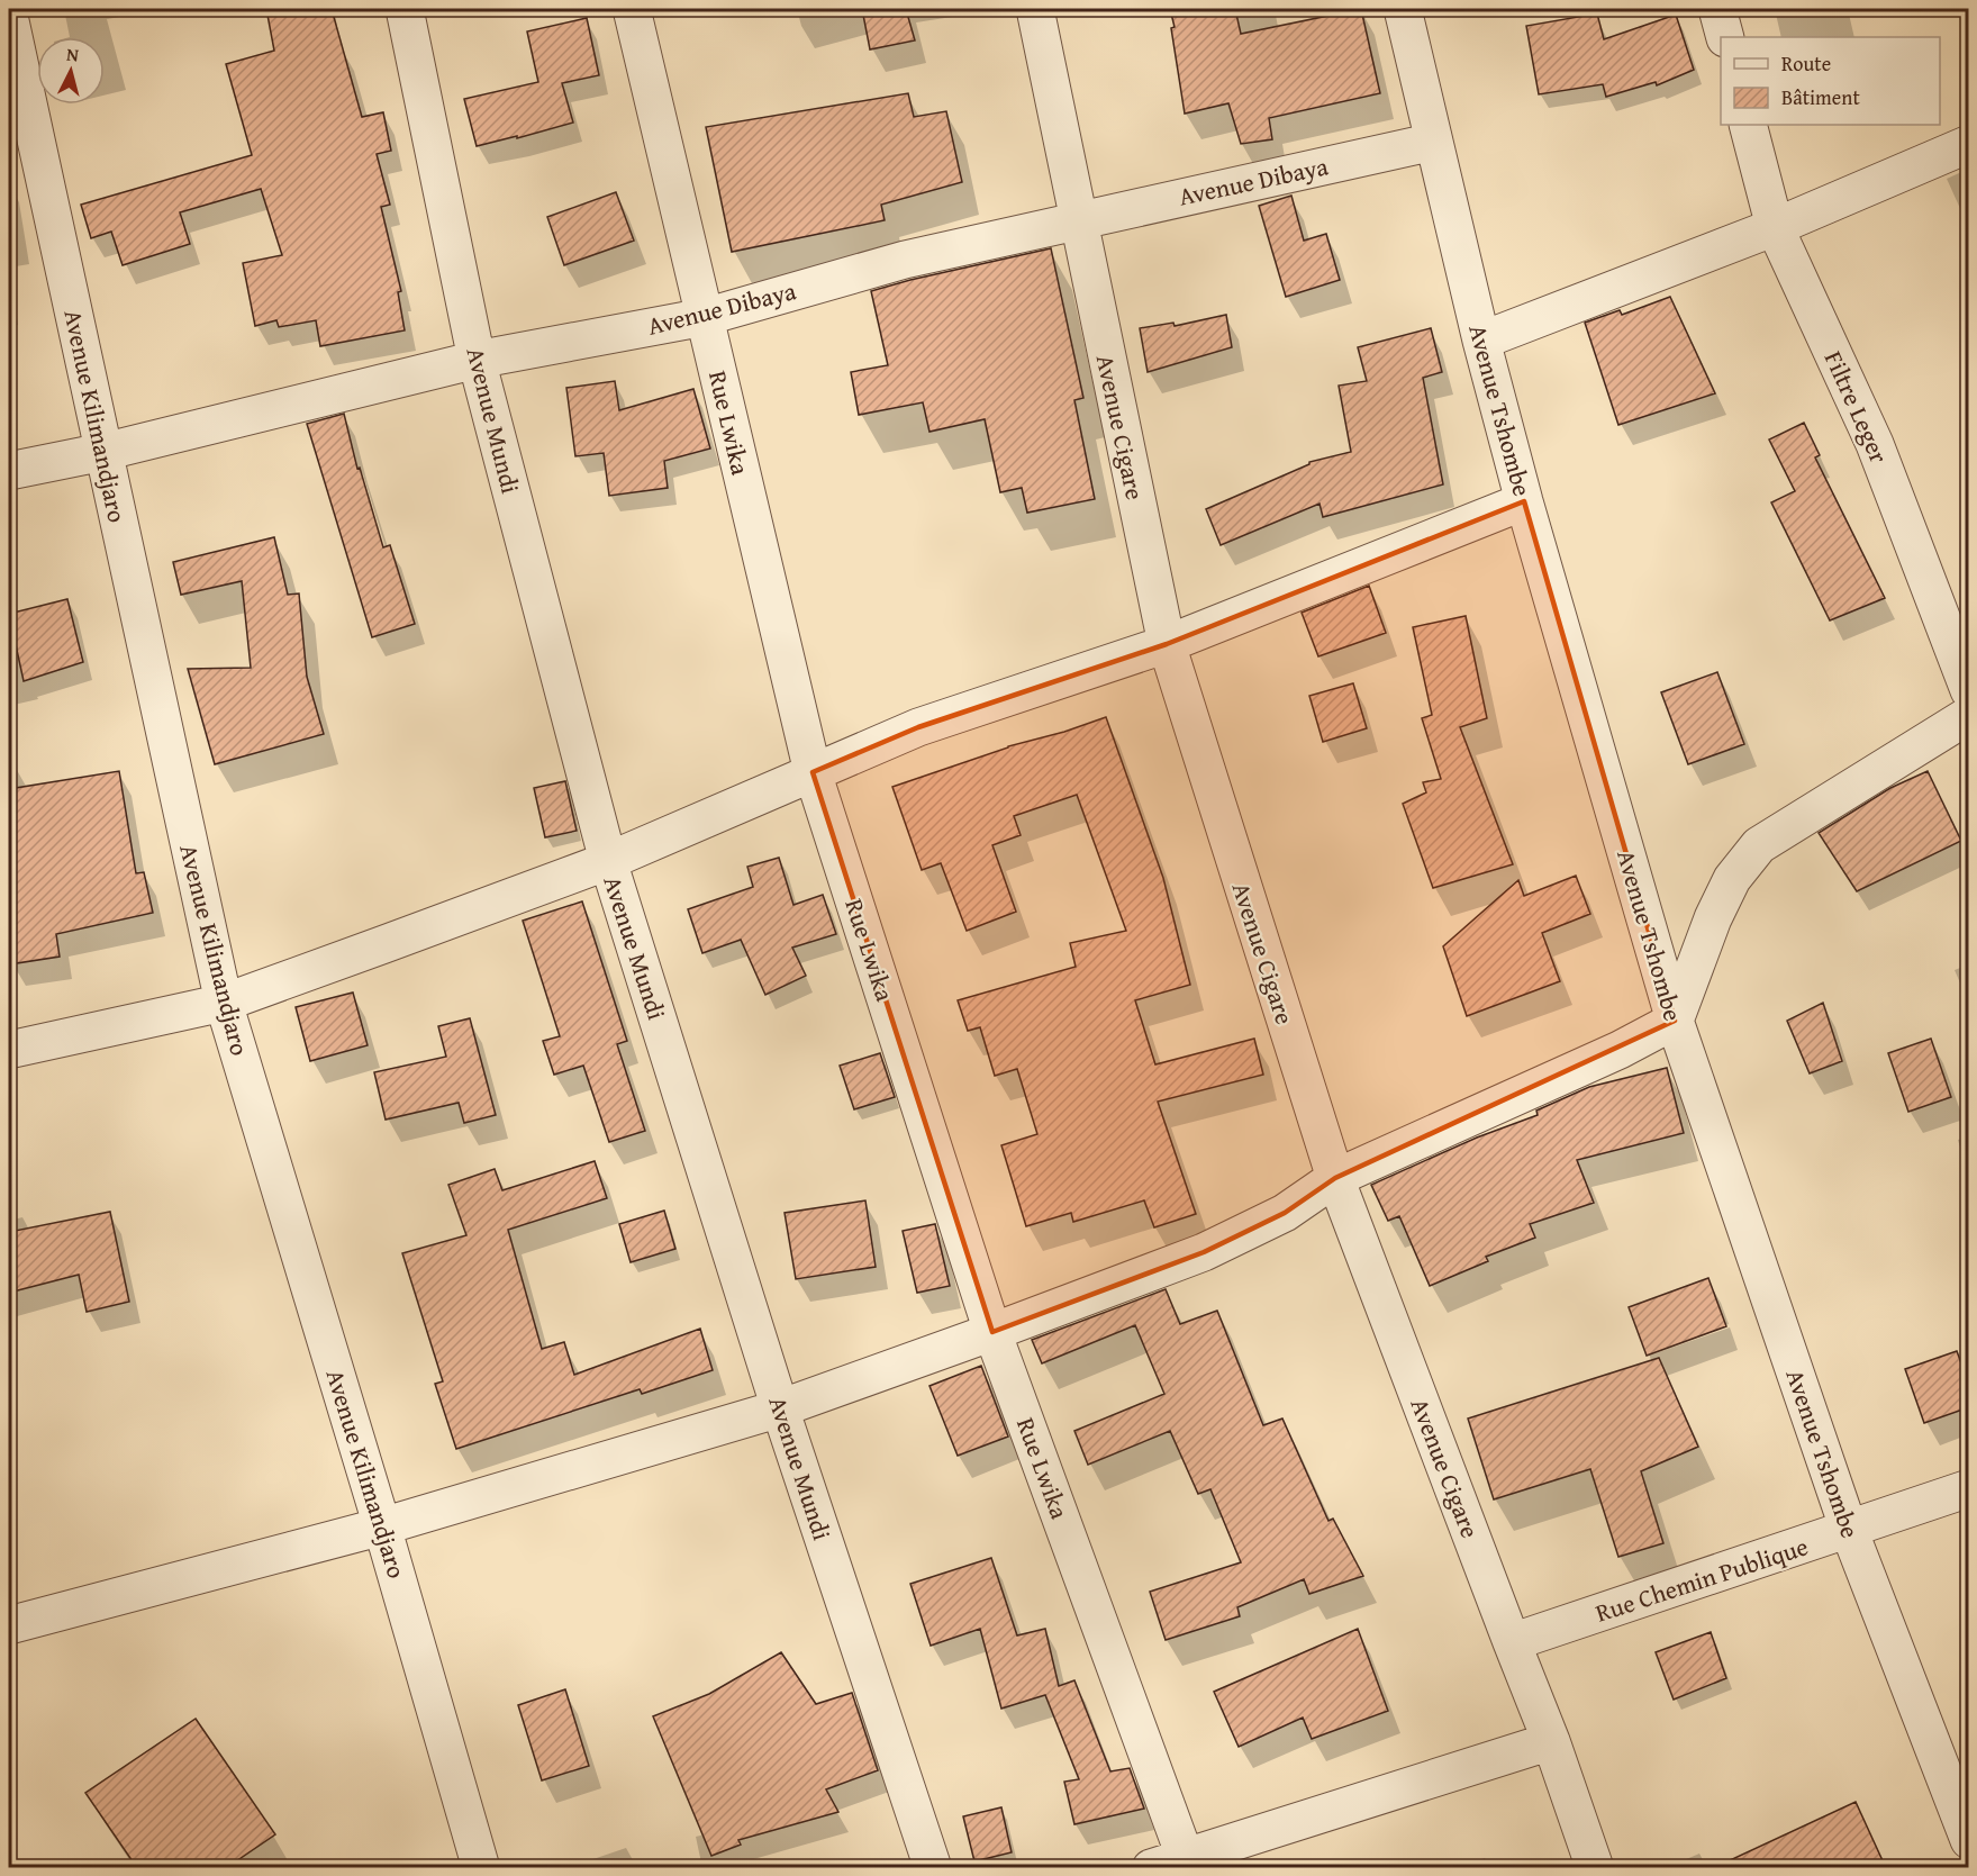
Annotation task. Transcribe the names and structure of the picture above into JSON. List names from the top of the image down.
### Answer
{
  "streets": {
    "street": [
      "Avenue Dibaya",
      "Filtre Leger",
      "Avenue Tshombe",
      "Avenue Kilimandjaro",
      "Avenue Mundi",
      "Rue Lwika",
      "Avenue Cigare",
      "Rue Chemin Publique"
    ]
  },
  "crossings": [
    ["Avenue Dibaya", "Avenue Tshombe"],
    ["Avenue Dibaya", "Avenue Kilimandjaro"],
    ["Avenue Dibaya", "Avenue Mundi"],
    ["Avenue Dibaya", "Rue Lwika"],
    ["Avenue Dibaya", "Avenue Cigare"],
    ["Avenue Tshombe", "Rue Chemin Publique"],
    ["Avenue Cigare", "Rue Chemin Publique"]
  ],
  "legend": ["Route", "Bâtiment"],
  "north": "top"
}
